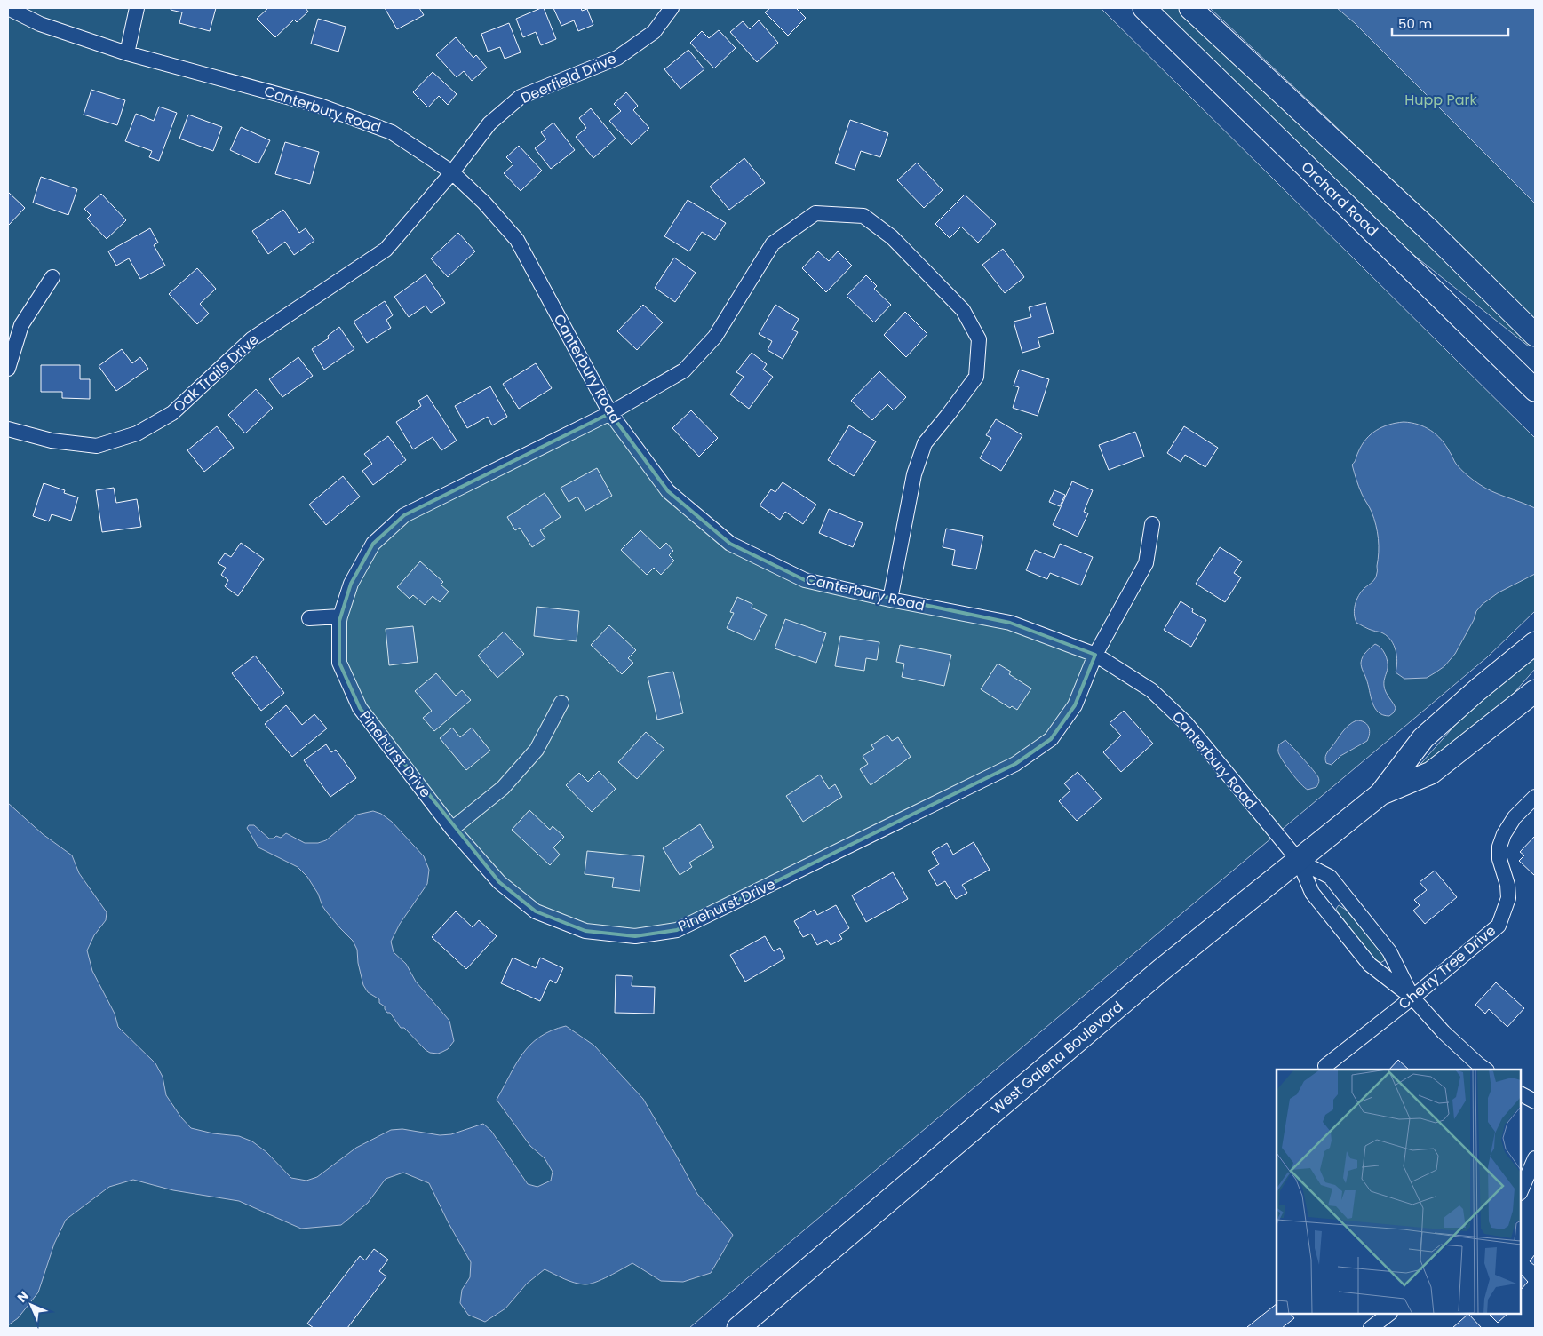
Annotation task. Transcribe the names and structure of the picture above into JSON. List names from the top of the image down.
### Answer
{
  "streets": {
    "main road": ["Orchard Road", "West Galena Boulevard"],
    "street": [
      "Deerfield Drive",
      "Canterbury Road",
      "Oak Trails Drive",
      "Pinehurst Drive",
      "Cherry Tree Drive"
    ]
  },
  "crossings": [
    ["Deerfield Drive", "Canterbury Road"],
    ["Deerfield Drive", "Oak Trails Drive"],
    ["Canterbury Road", "Oak Trails Drive"],
    ["Canterbury Road", "Pinehurst Drive"],
    ["Canterbury Road", "West Galena Boulevard"]
  ],
  "parks": ["Hupp Park"],
  "scale_bar": "50 m",
  "north": "top left"
}
